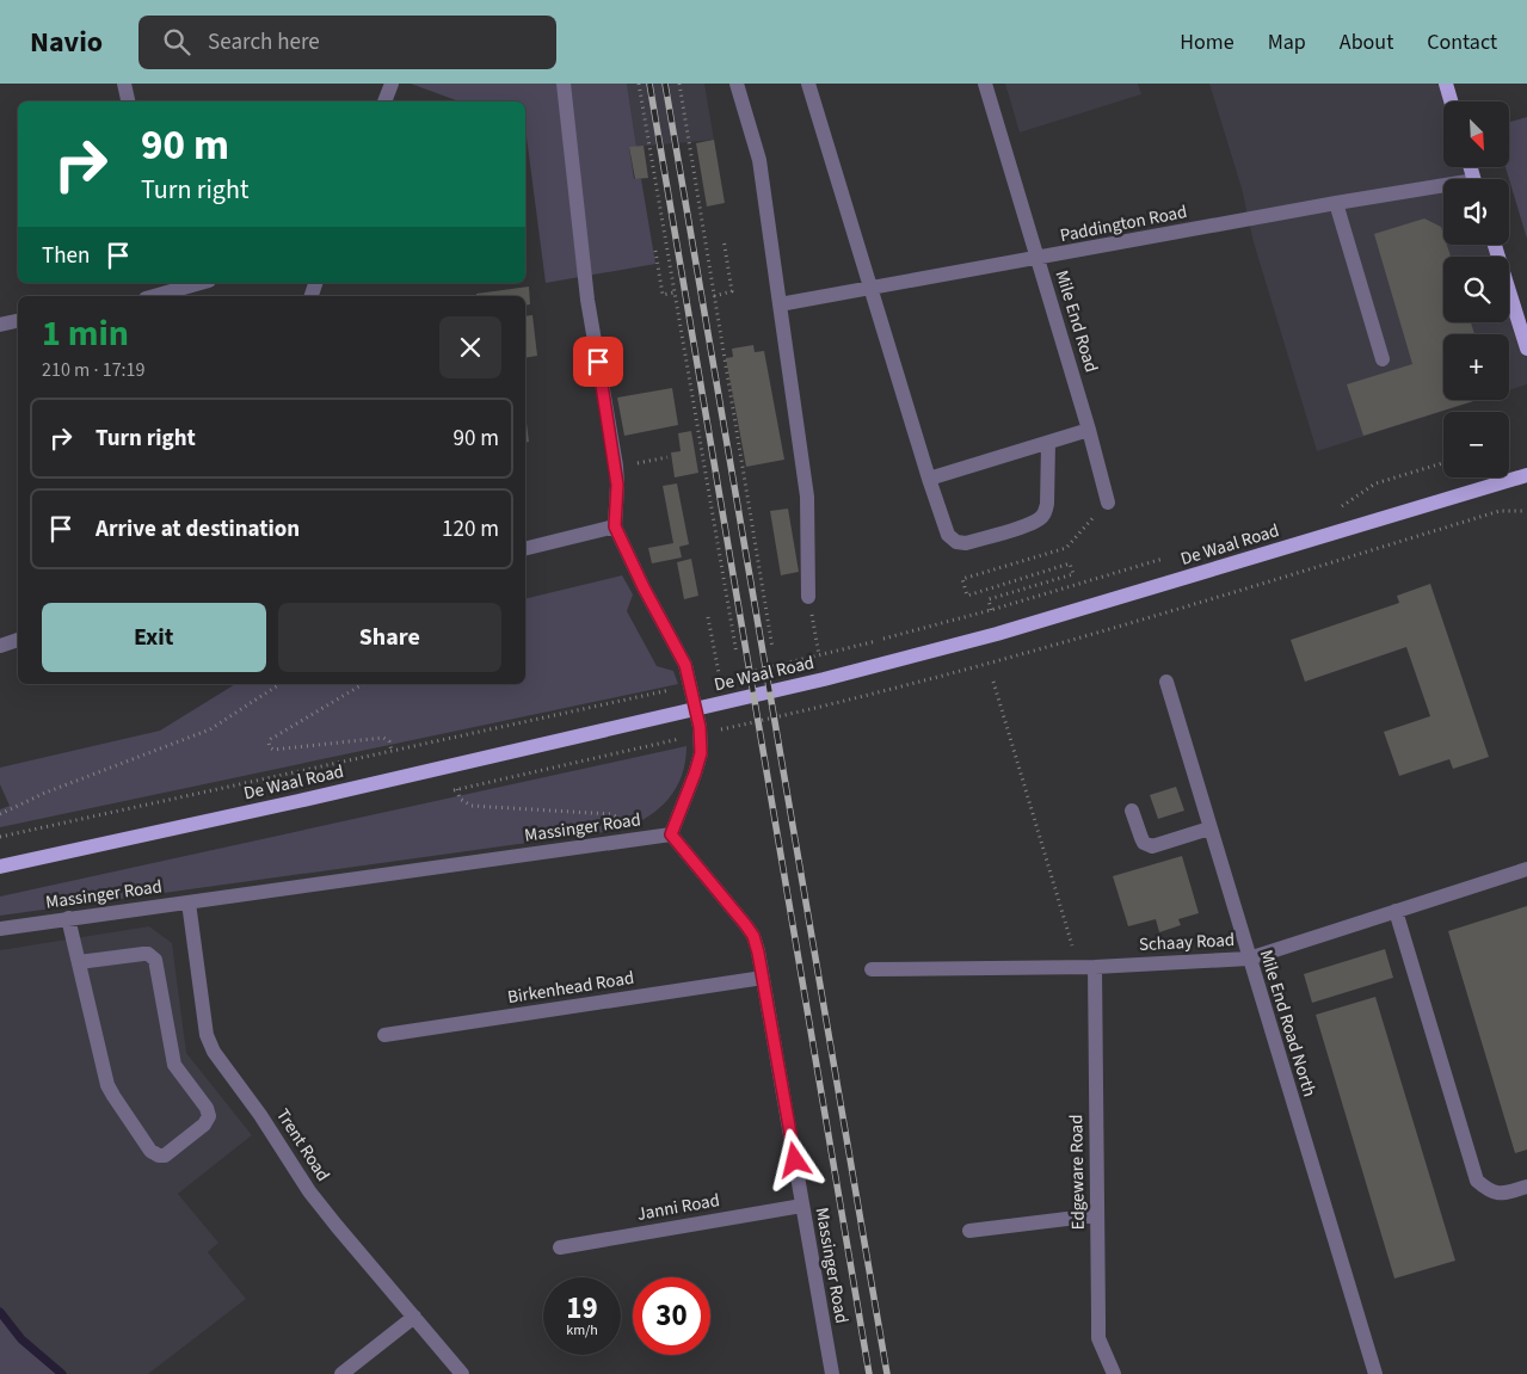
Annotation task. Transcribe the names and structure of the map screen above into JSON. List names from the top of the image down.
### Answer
{
  "streets": {
    "main road": ["De Waal Road"],
    "street": [
      "Paddington Road",
      "Mile End Road",
      "Massinger Road",
      "Schaay Road",
      "Birkenhead Road",
      "Mile End Road North",
      "Trent Road",
      "Edgeware Road",
      "Janni Road"
    ]
  },
  "crossings": [
    ["Paddington Road", "Mile End Road"],
    ["Massinger Road", "Birkenhead Road"],
    ["Massinger Road", "Trent Road"],
    ["Massinger Road", "Janni Road"],
    ["Schaay Road", "Mile End Road North"],
    ["Schaay Road", "Edgeware Road"]
  ],
  "north": "bottom right",
  "page": {
    "header": "Navio",
    "search": "Search here",
    "nav": [
      "Home",
      "Map",
      "About",
      "Contact"
    ],
    "map_buttons": ["+", "−"],
    "turn": ["90 m", "Turn right"],
    "then": "Then",
    "heading": ["1 min", "210 m · 17:19"],
    "list": [
      {
        "name": "Turn right",
        "value": "90 m"
      },
      {
        "name": "Arrive at destination",
        "value": "120 m"
      }
    ],
    "buttons": ["Exit", "Share"],
    "speed": "19 km/h",
    "limit": "30"
  }
}
